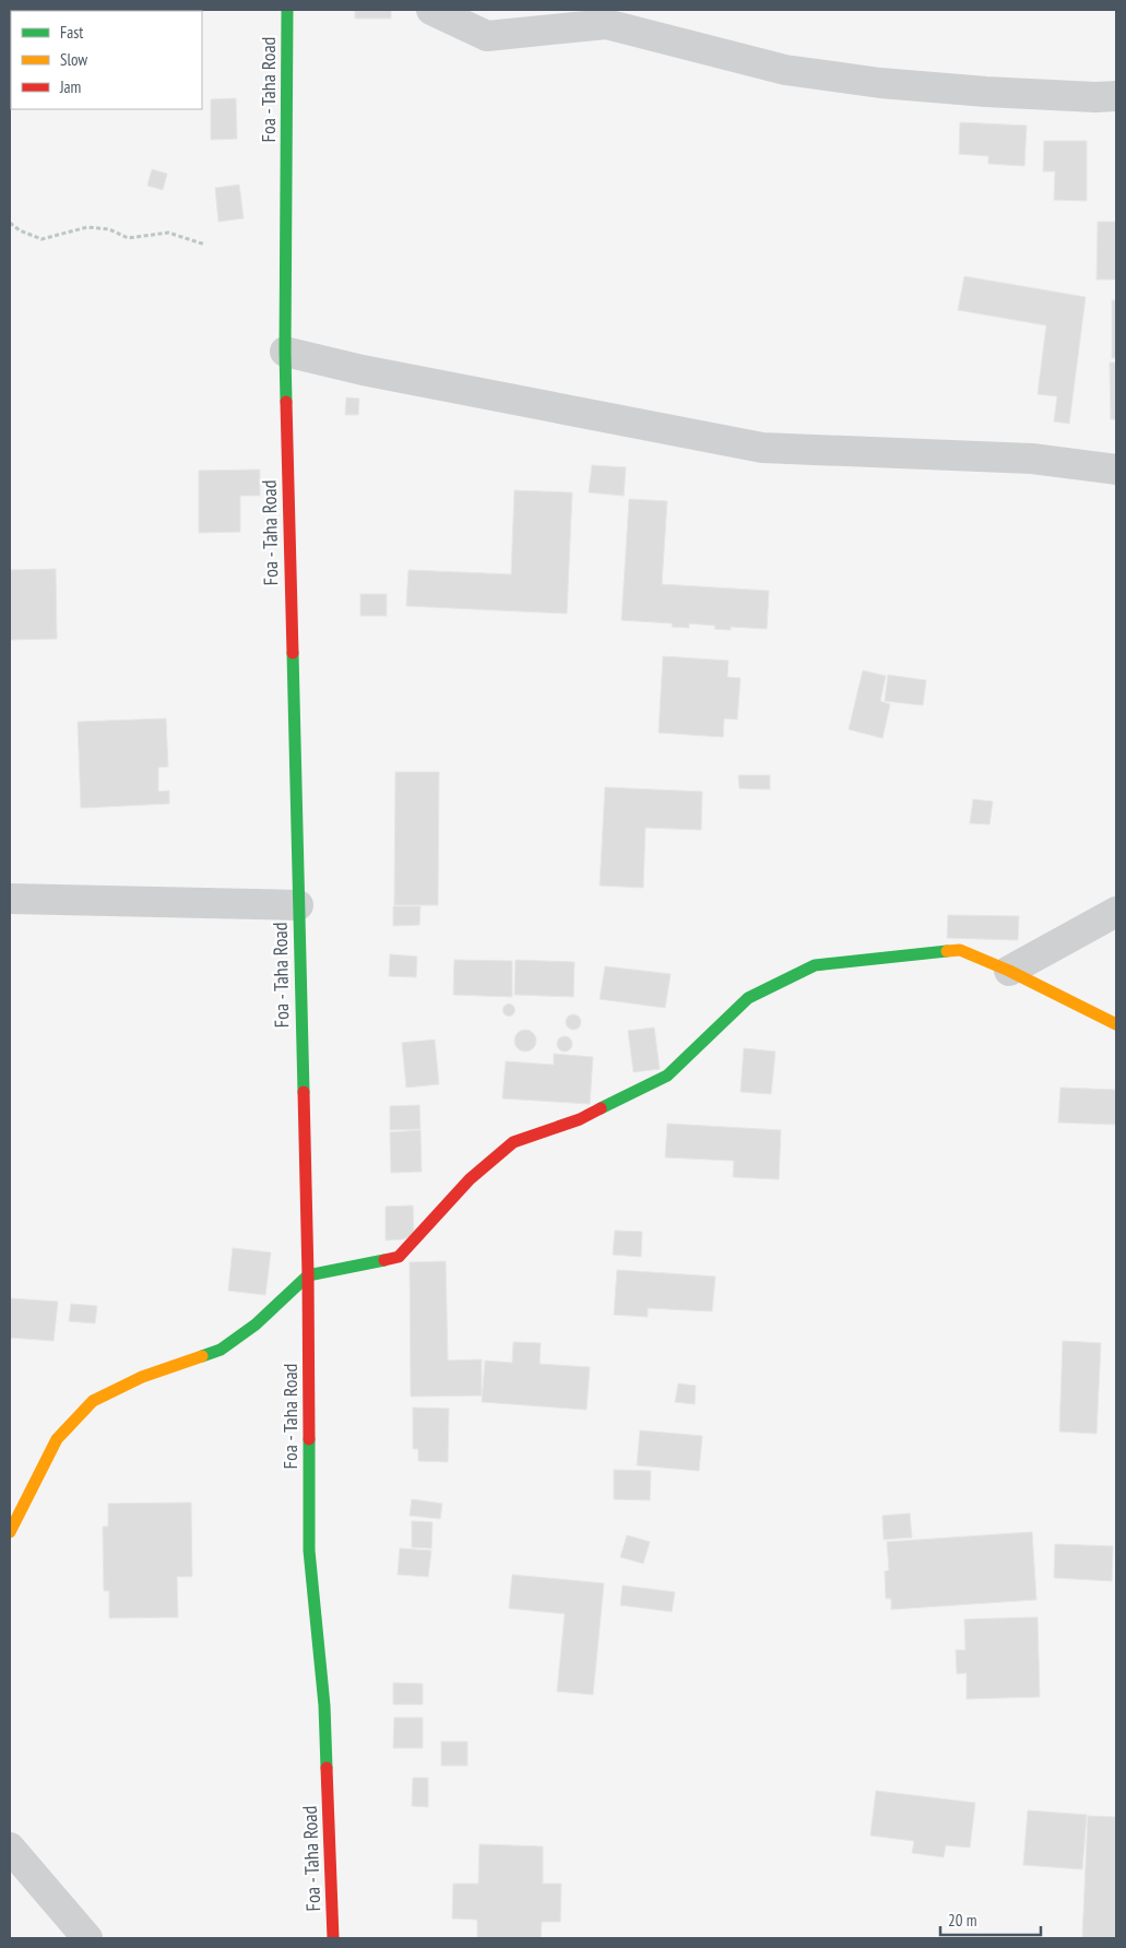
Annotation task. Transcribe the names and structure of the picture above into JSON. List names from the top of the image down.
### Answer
{
  "streets": {
    "street": ["Foa - Taha Road"]
  },
  "legend": ["Fast", "Slow", "Jam"],
  "scale_bar": "20 m"
}
